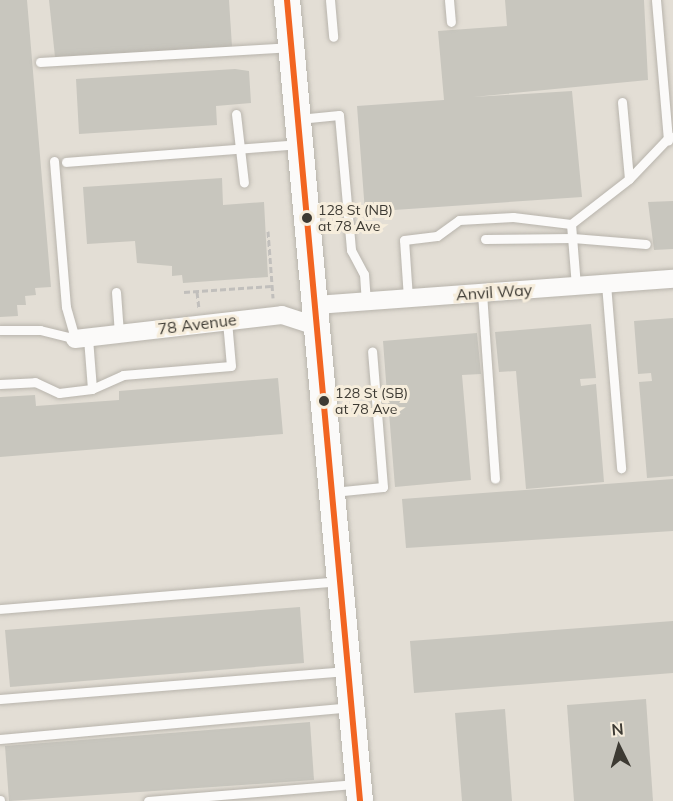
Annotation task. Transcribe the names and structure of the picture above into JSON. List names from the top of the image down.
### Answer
{
  "streets": {
    "street": ["Anvil Way", "78 Avenue"]
  },
  "crossings": [
    ["Anvil Way", "78 Avenue"]
  ],
  "places": ["128 St (NB) at 78 Ave", "128 St (SB) at 78 Ave"],
  "north": "top"
}
